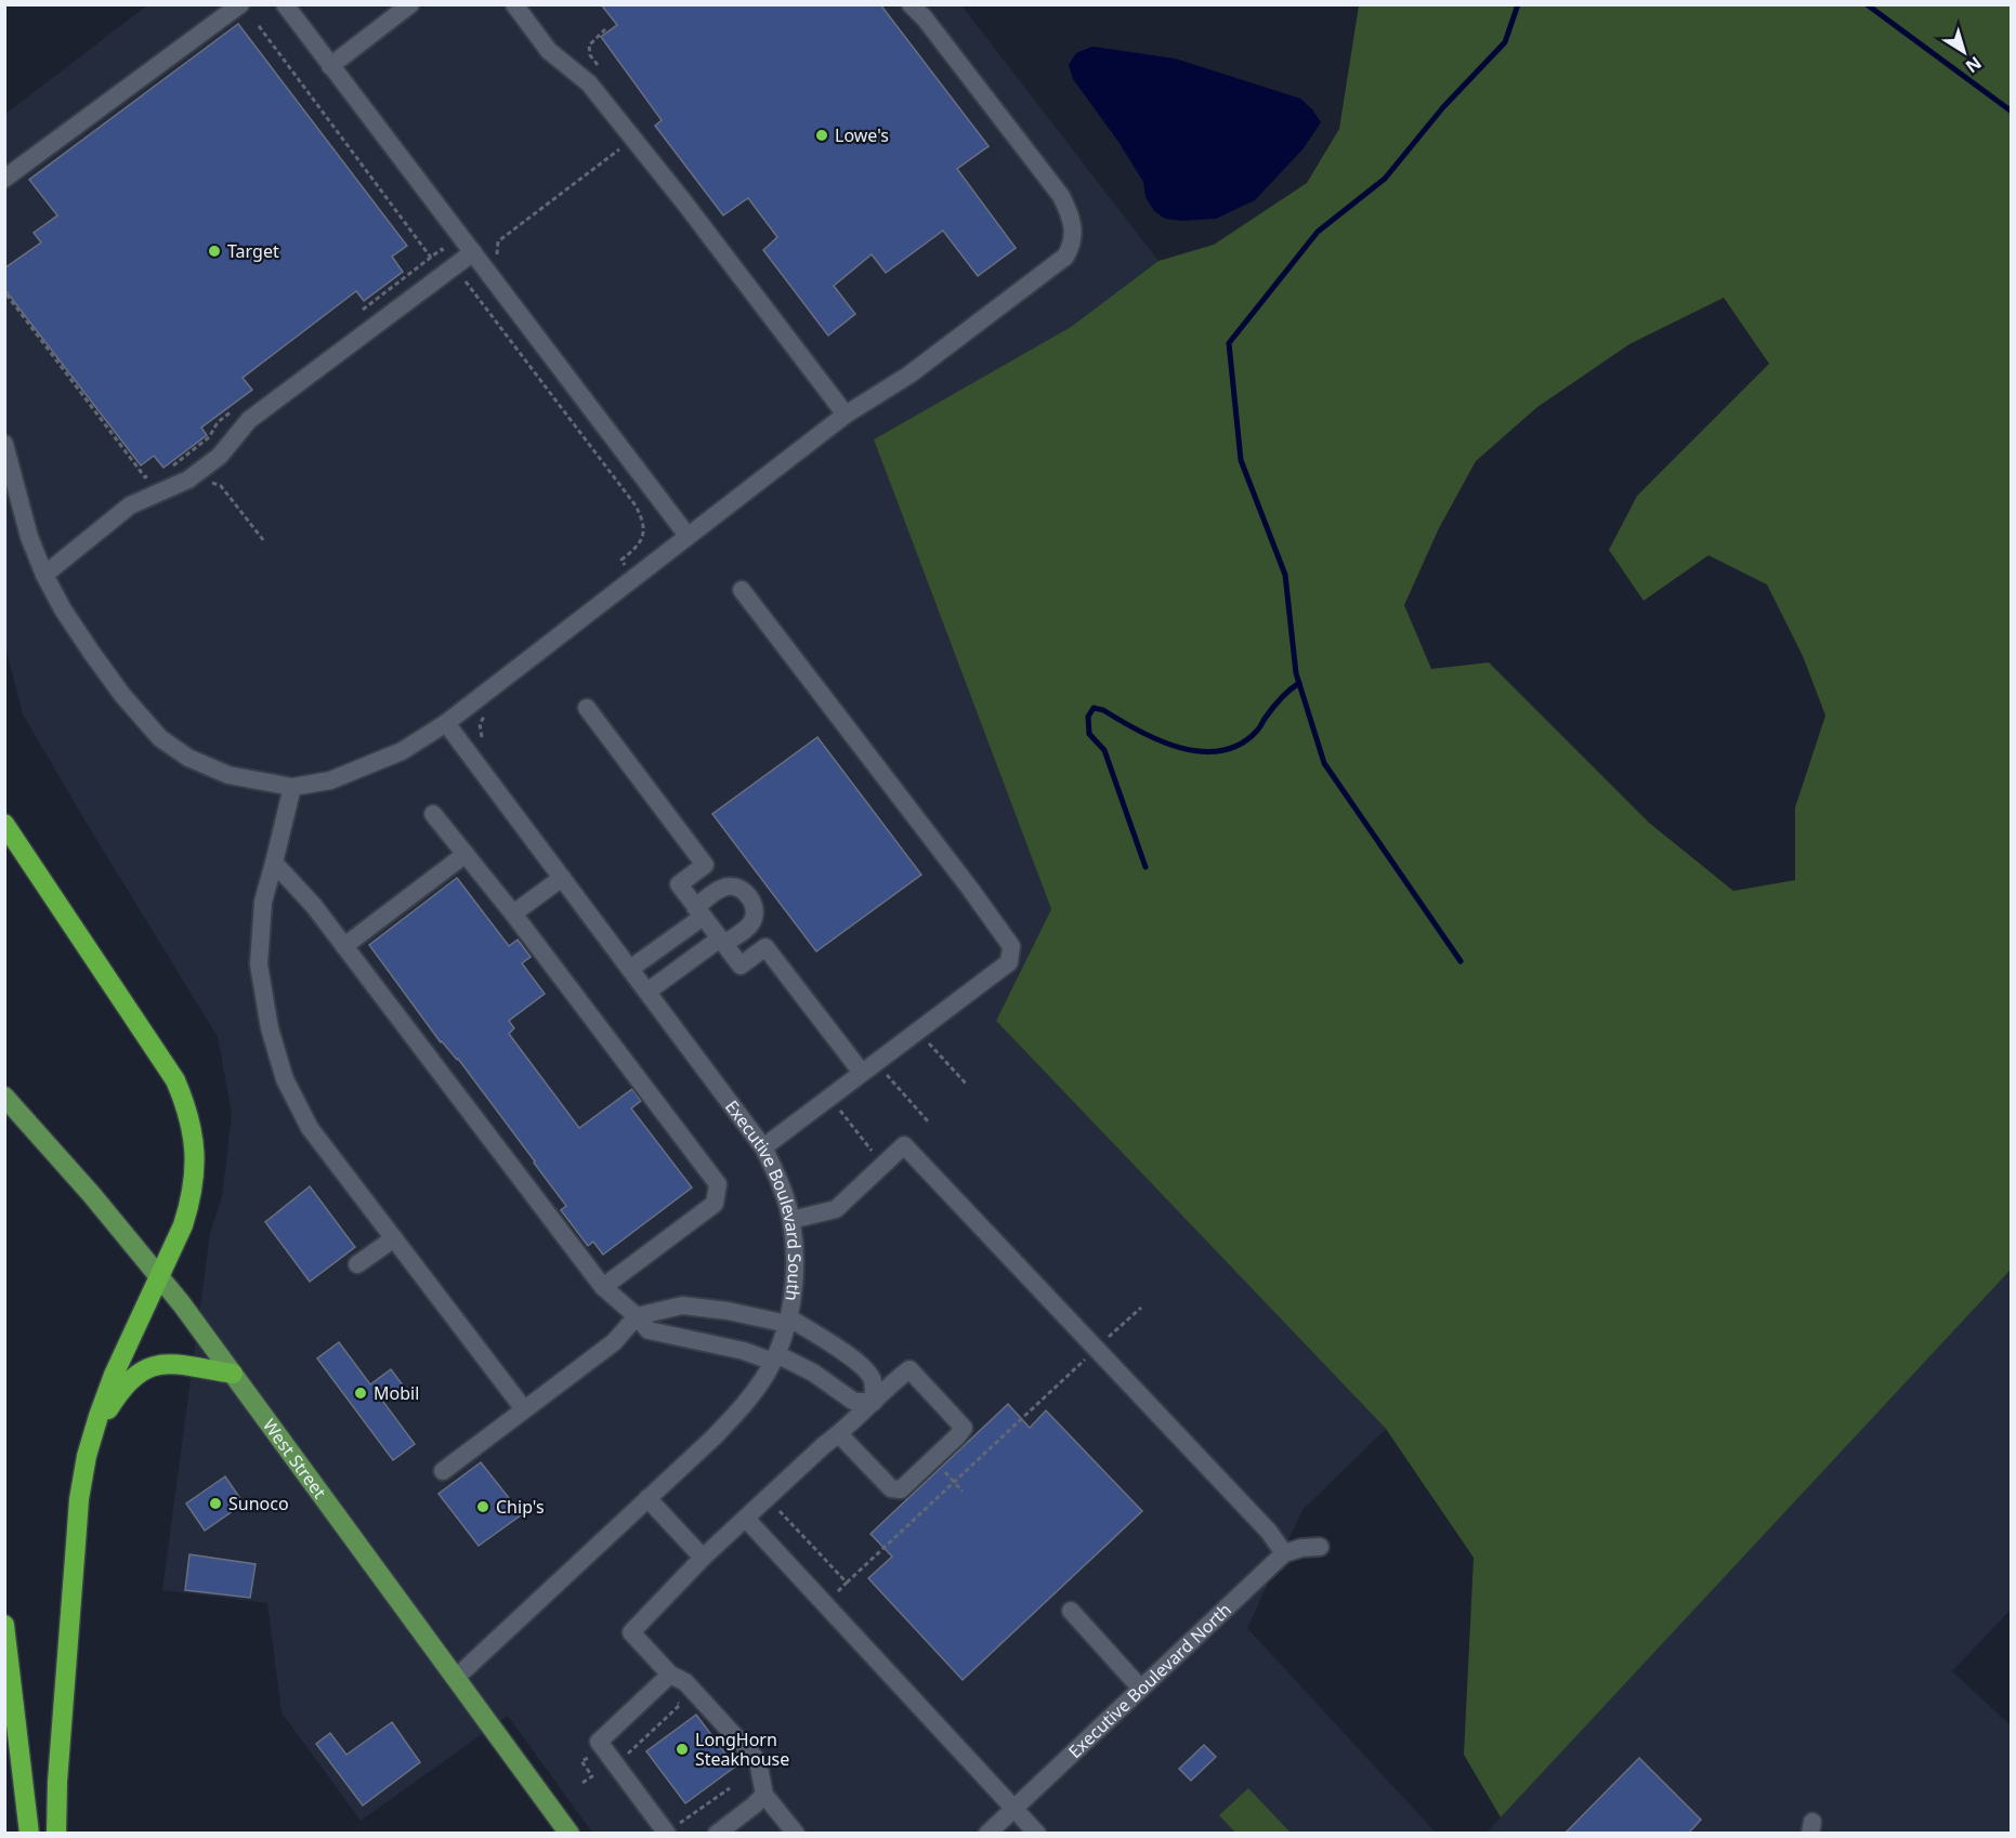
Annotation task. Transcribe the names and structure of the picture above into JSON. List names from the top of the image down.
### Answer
{
  "streets": {
    "main road": ["West Street"],
    "street": ["Executive Boulevard South", "Executive Boulevard North"]
  },
  "crossings": [
    ["Executive Boulevard South", "West Street"]
  ],
  "places": [
    "Lowe's",
    "Target",
    "Mobil",
    "Sunoco",
    "Chip's",
    "LongHorn Steakhouse"
  ],
  "north": "bottom right"
}
